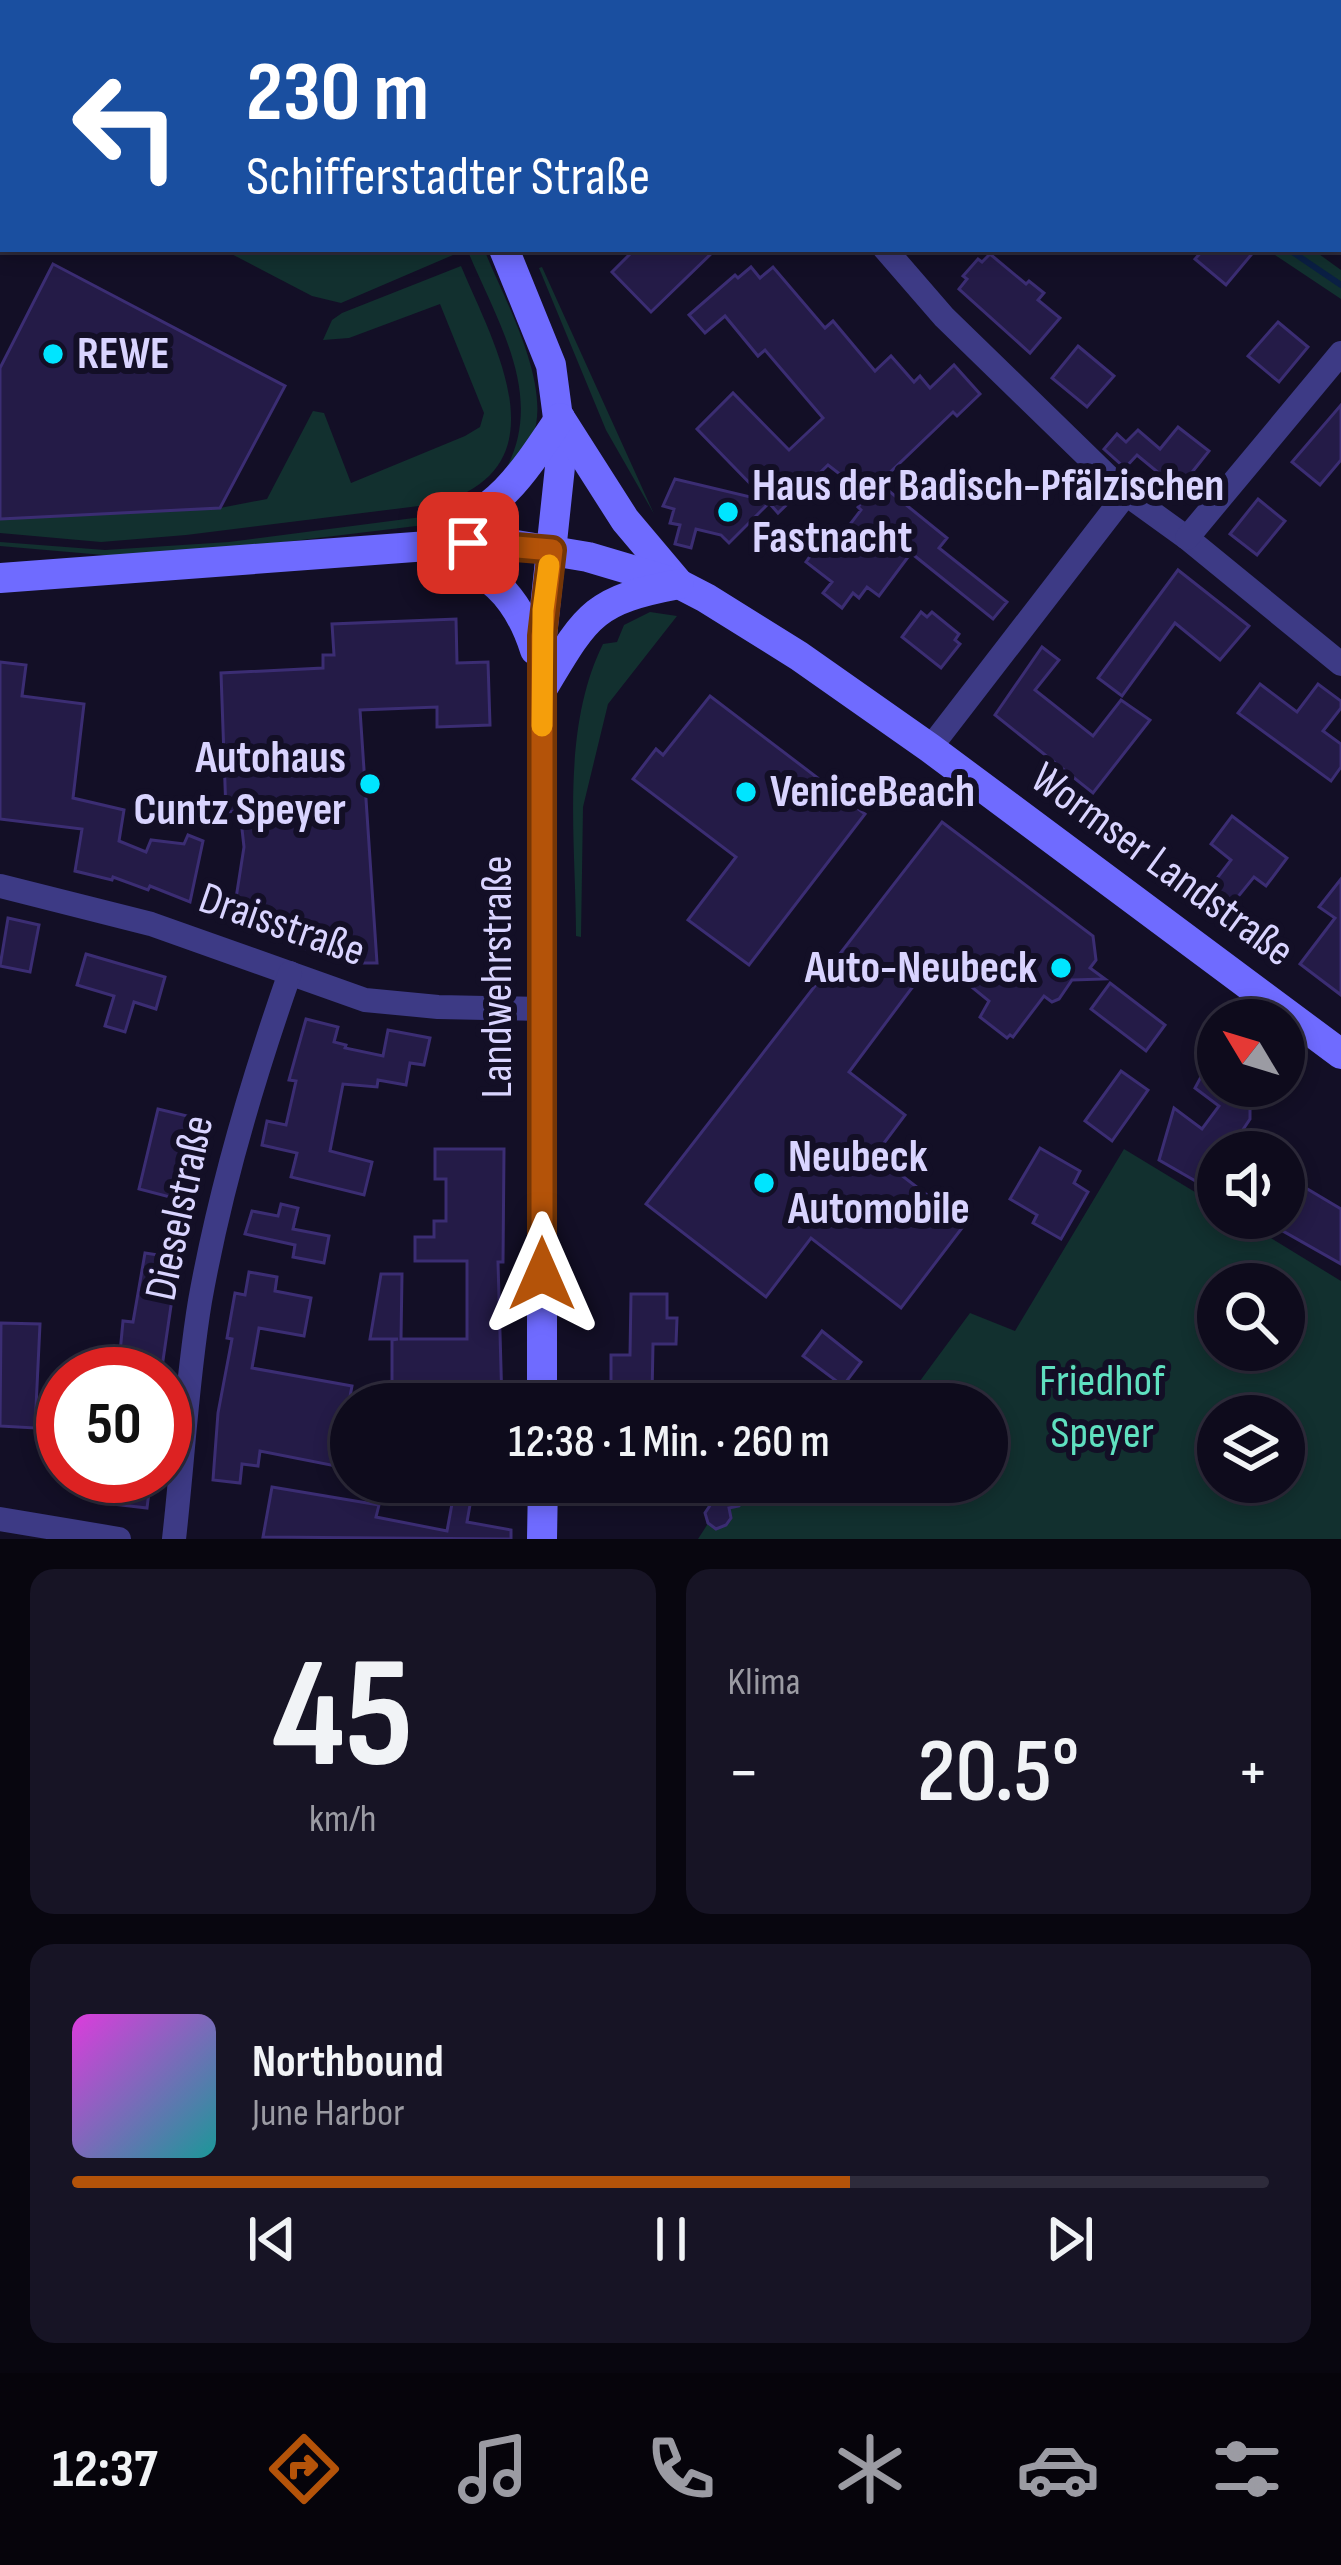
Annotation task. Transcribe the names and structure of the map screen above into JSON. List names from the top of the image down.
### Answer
{
  "streets": {
    "main road": ["Wormser Landstraße", "Landwehrstraße"],
    "street": ["Draisstraße", "Dieselstraße"]
  },
  "crossings": [
    ["Wormser Landstraße", "Landwehrstraße"],
    ["Draisstraße", "Landwehrstraße"],
    ["Draisstraße", "Dieselstraße"]
  ],
  "parks": ["Friedhof Speyer"],
  "places": [
    "REWE",
    "Haus der Badisch-Pfälzischen Fastnacht",
    "Autohaus Cuntz Speyer",
    "VeniceBeach",
    "Auto-Neubeck",
    "Neubeck Automobile"
  ],
  "north": "top left",
  "page": {
    "turn": ["230 m", "Schifferstadter Straße"],
    "limit": "50",
    "trip": "12:38 · 1 Min. · 260 m",
    "tile": [
      ["45", "km/h"],
      "Klima"
    ],
    "heat": ["−", "20.5°", "+"],
    "song": ["Northbound", "June Harbor"],
    "tabs": "12:37"
  }
}
